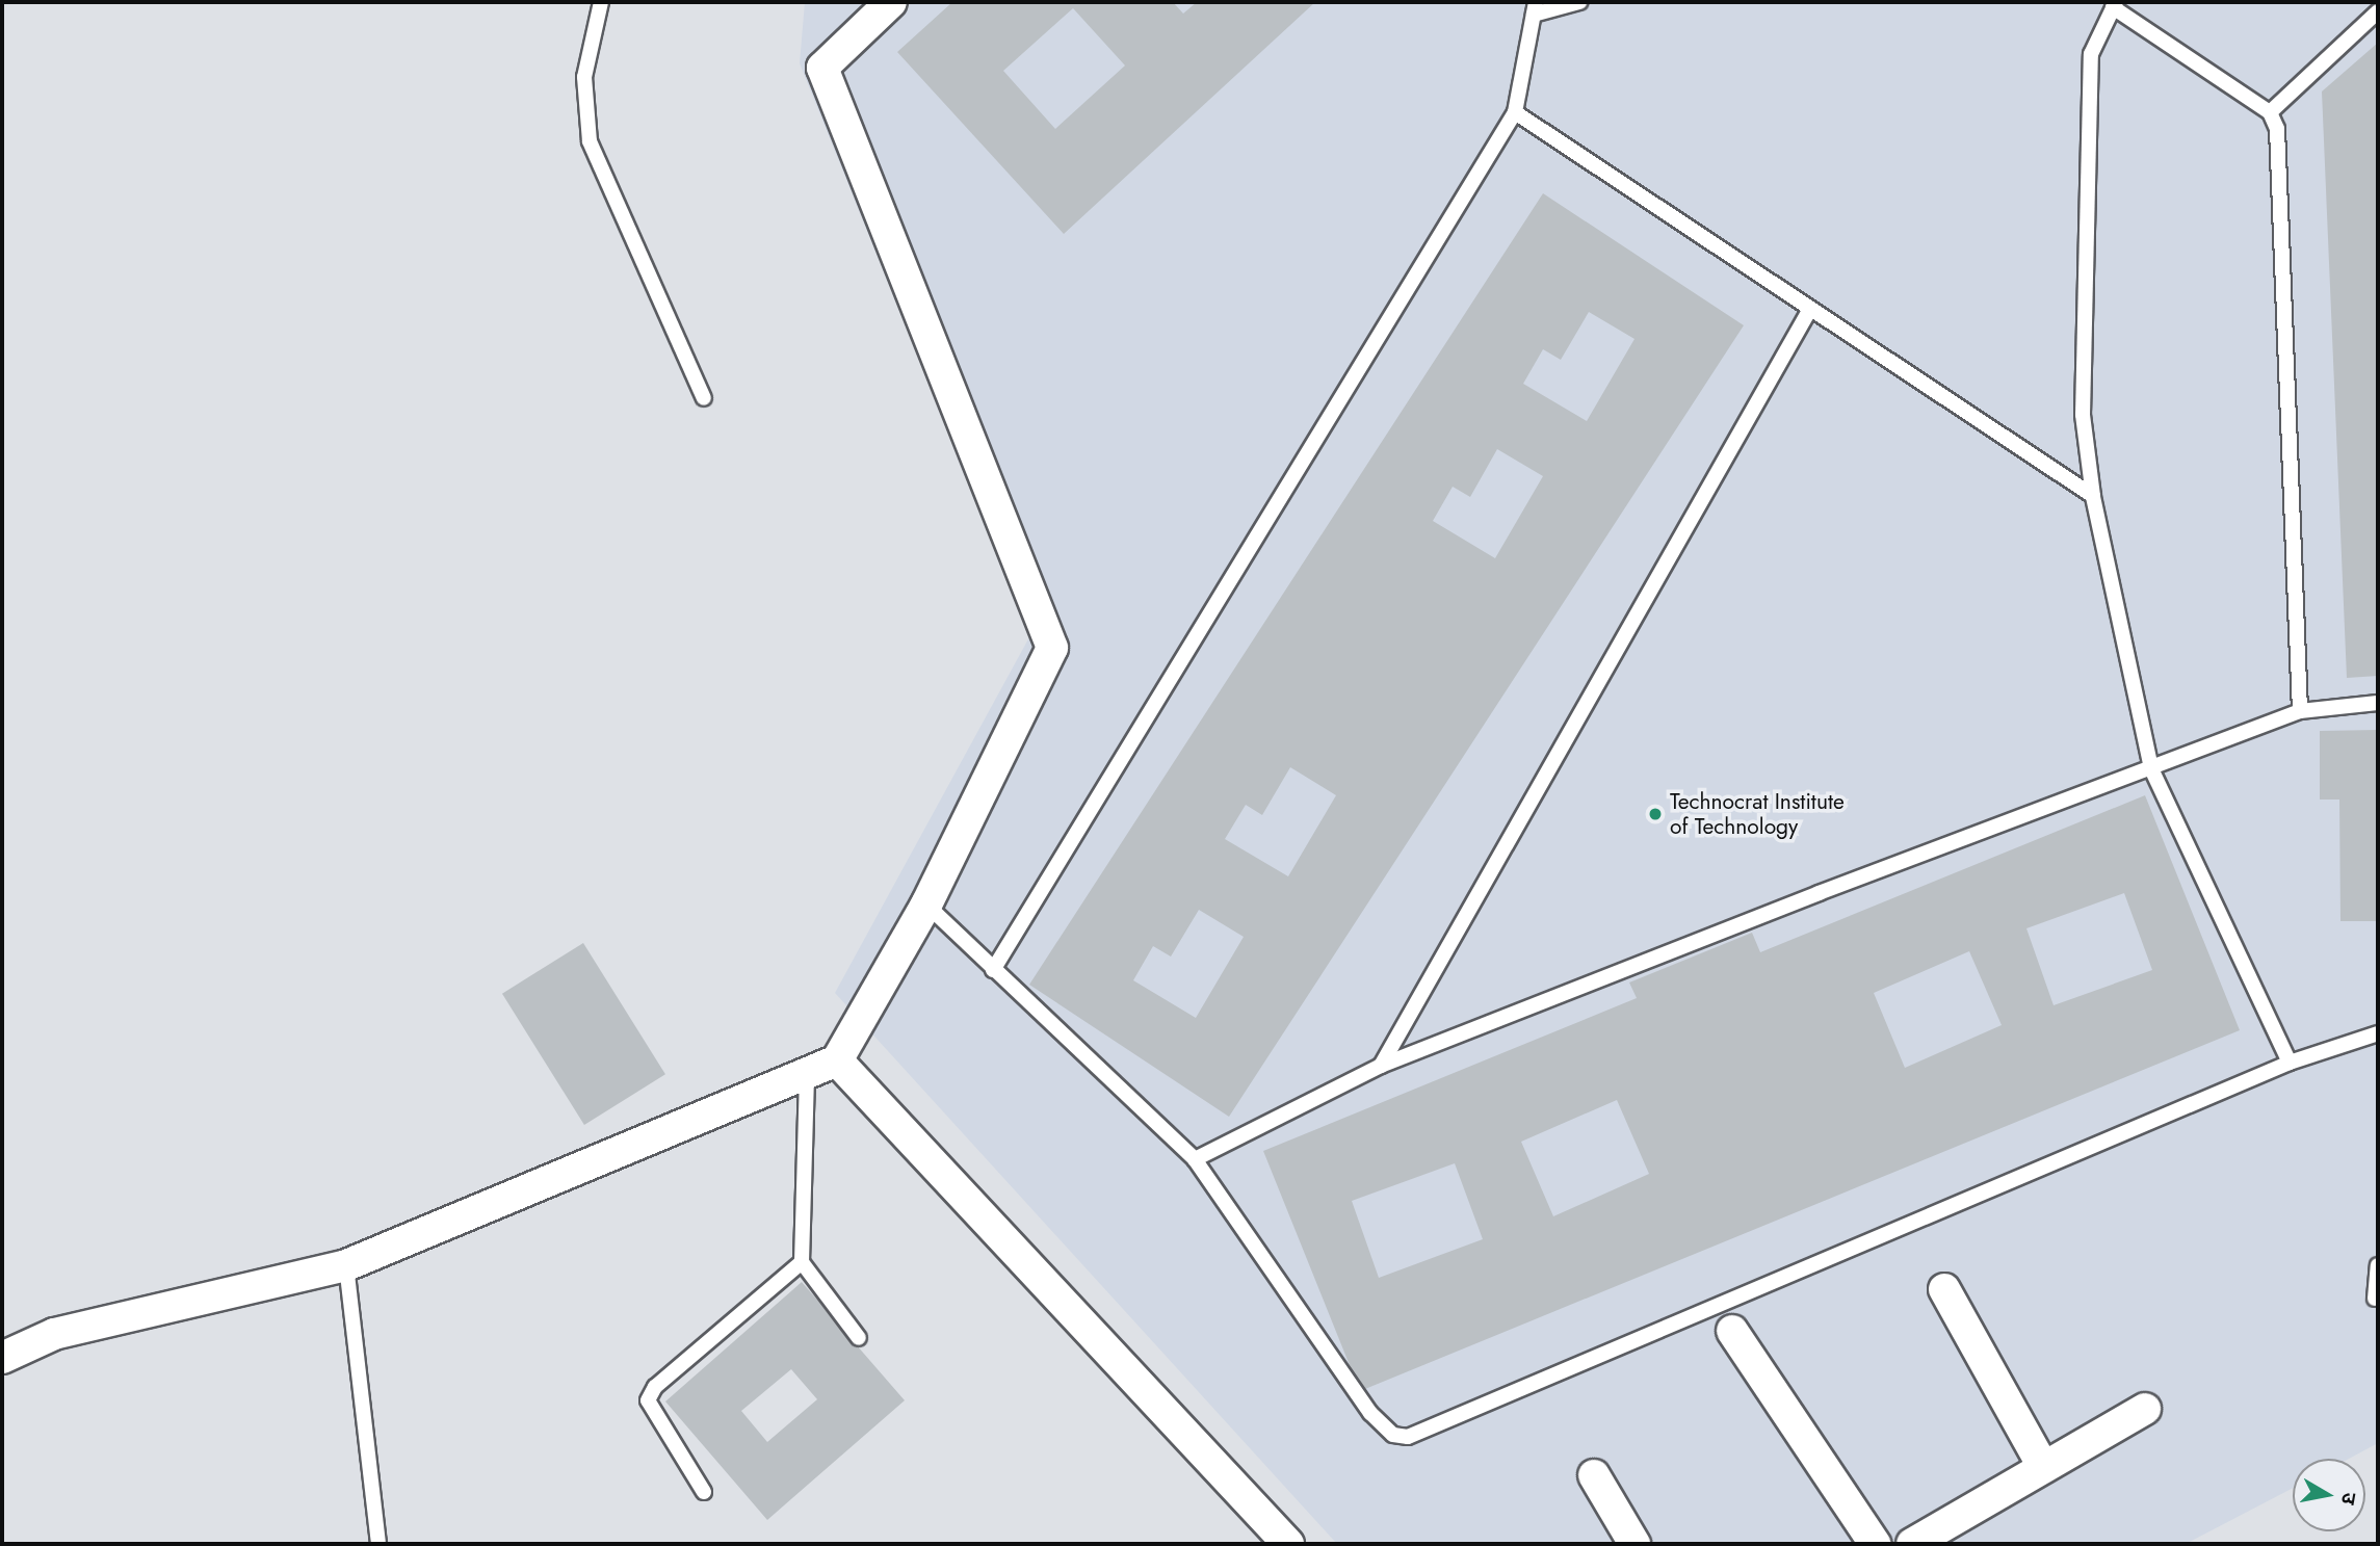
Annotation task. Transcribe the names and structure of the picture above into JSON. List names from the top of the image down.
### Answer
{
  "places": ["Technocrat Institute of Technology"],
  "north": "right"
}
